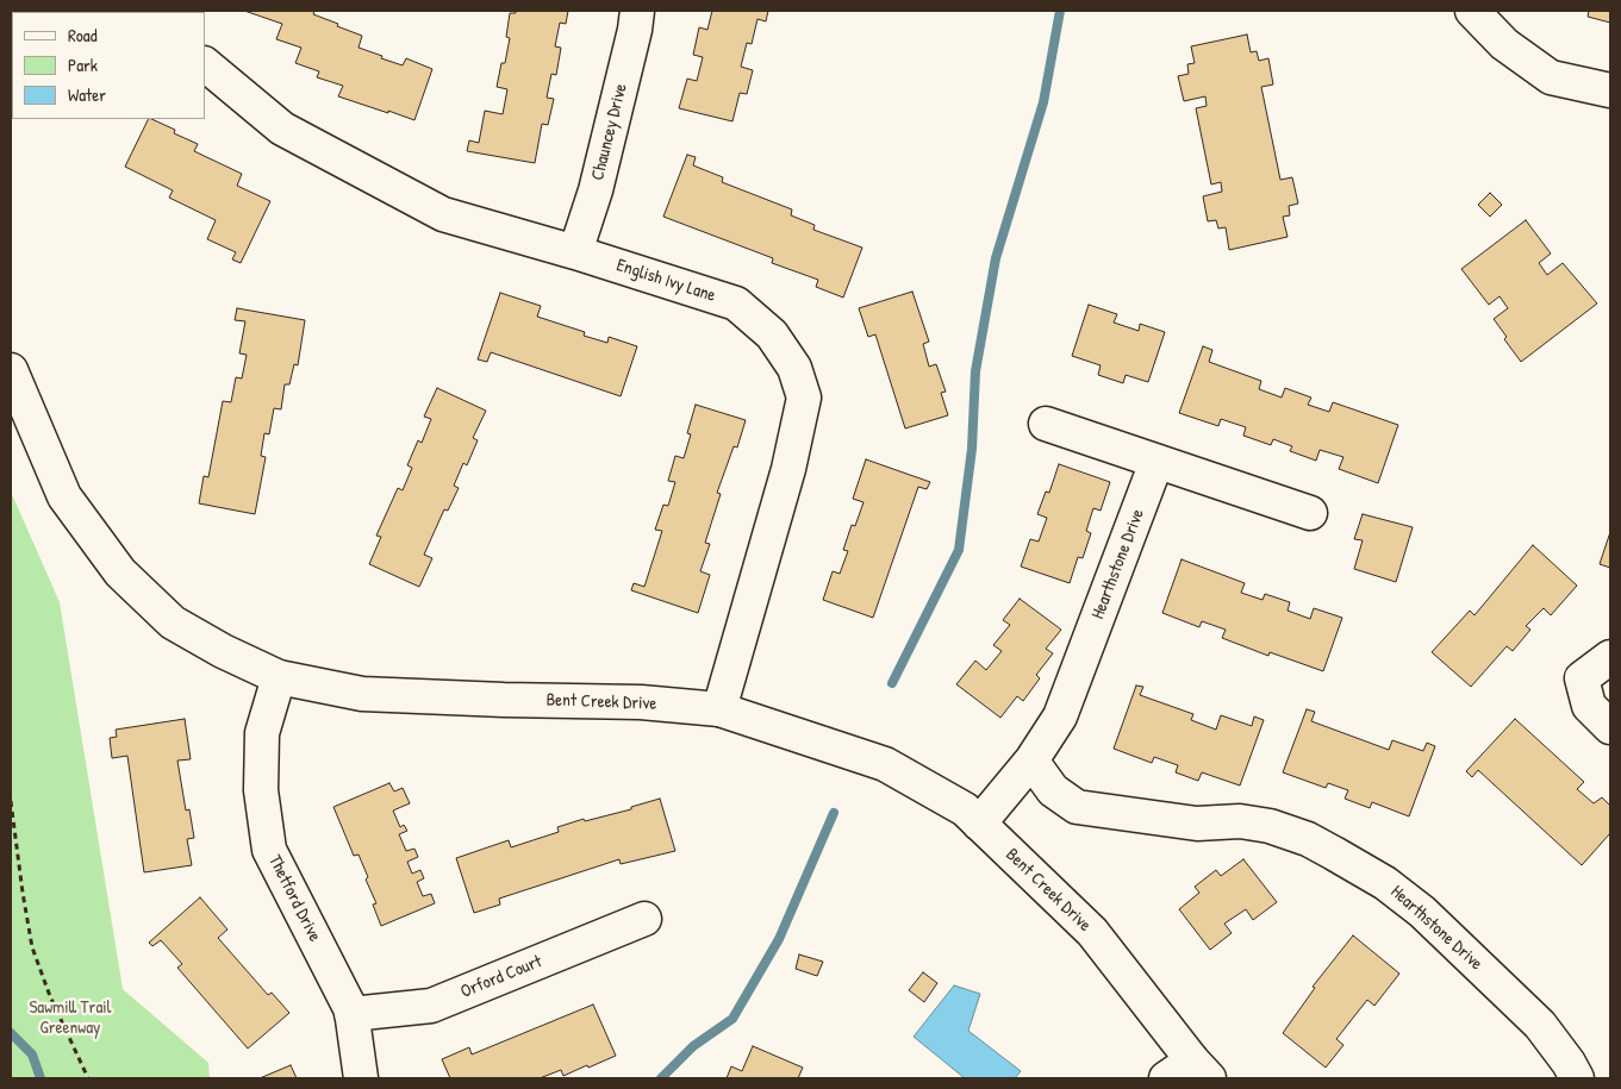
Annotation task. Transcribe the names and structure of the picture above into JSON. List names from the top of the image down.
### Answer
{
  "streets": {
    "street": [
      "Chauncey Drive",
      "English Ivy Lane",
      "Hearthstone Drive",
      "Bent Creek Drive",
      "Thetford Drive",
      "Orford Court"
    ]
  },
  "crossings": [
    ["Chauncey Drive", "English Ivy Lane"],
    ["English Ivy Lane", "Bent Creek Drive"],
    ["Hearthstone Drive", "Bent Creek Drive"],
    ["Bent Creek Drive", "Thetford Drive"],
    ["Thetford Drive", "Orford Court"]
  ],
  "parks": ["Sawmill Trail Greenway"],
  "legend": ["Road", "Park", "Water"]
}
